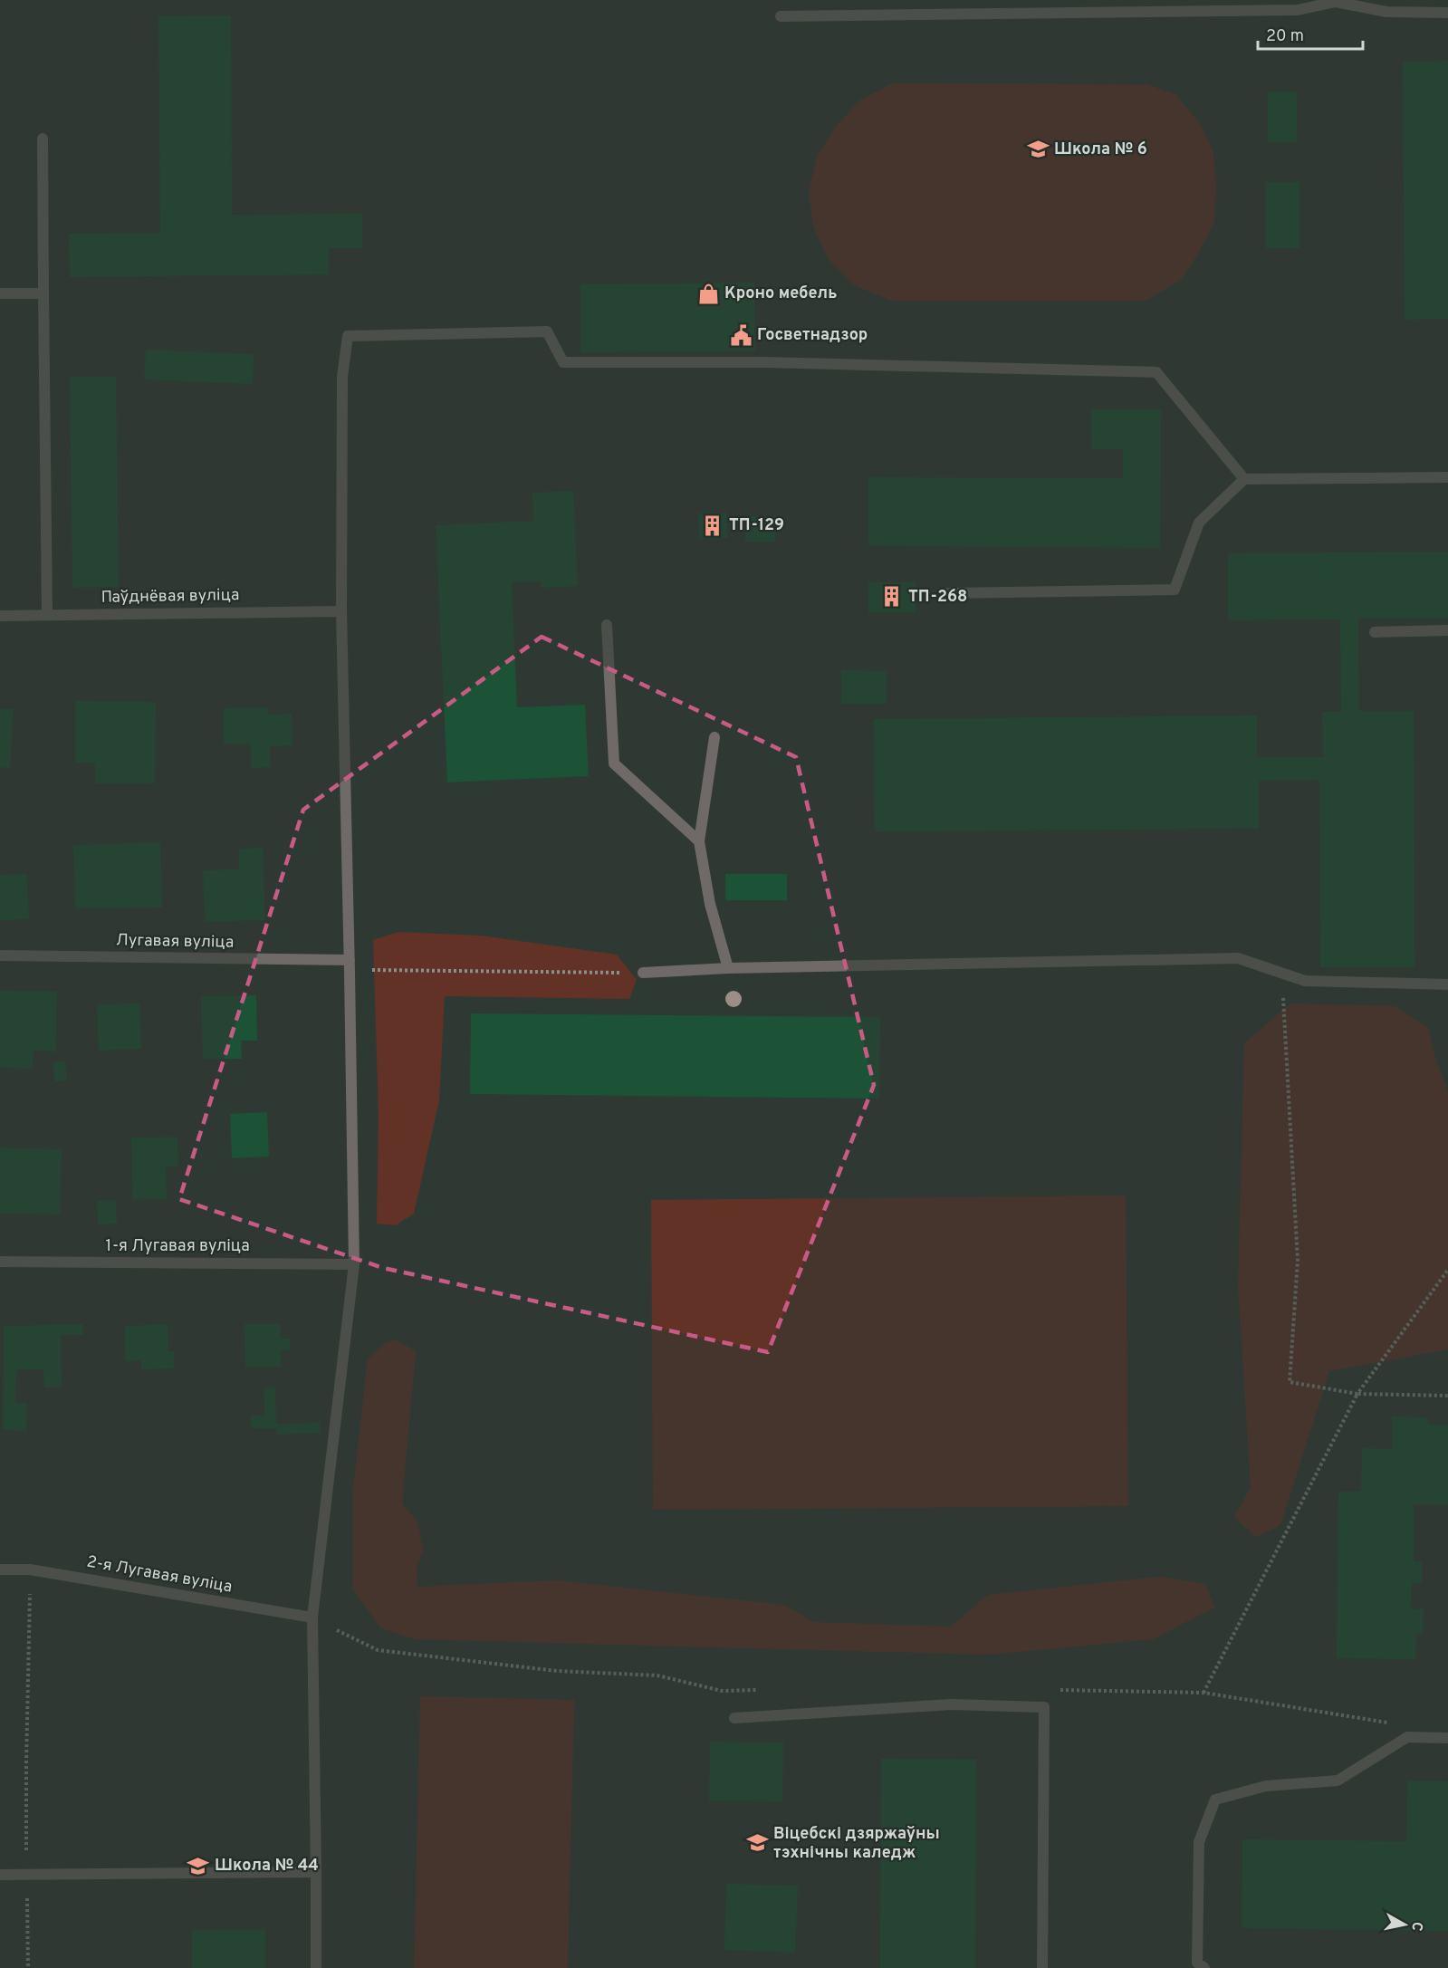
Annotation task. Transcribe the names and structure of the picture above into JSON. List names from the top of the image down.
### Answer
{
  "streets": {
    "street": [
      "Паўднёвая вуліца",
      "Лугавая вуліца",
      "1-я Лугавая вуліца",
      "2-я Лугавая вуліца"
    ]
  },
  "places": {
    "school or university": ["Школа № 6", "Віцебскі дзяржаўны тэхнічны каледж", "Школа № 44"],
    "shop": ["Кроно мебель"],
    "public building": ["Госветнадзор"],
    "building": ["ТП-129", "ТП-268"]
  },
  "scale_bar": "20 m",
  "north": "right"
}
